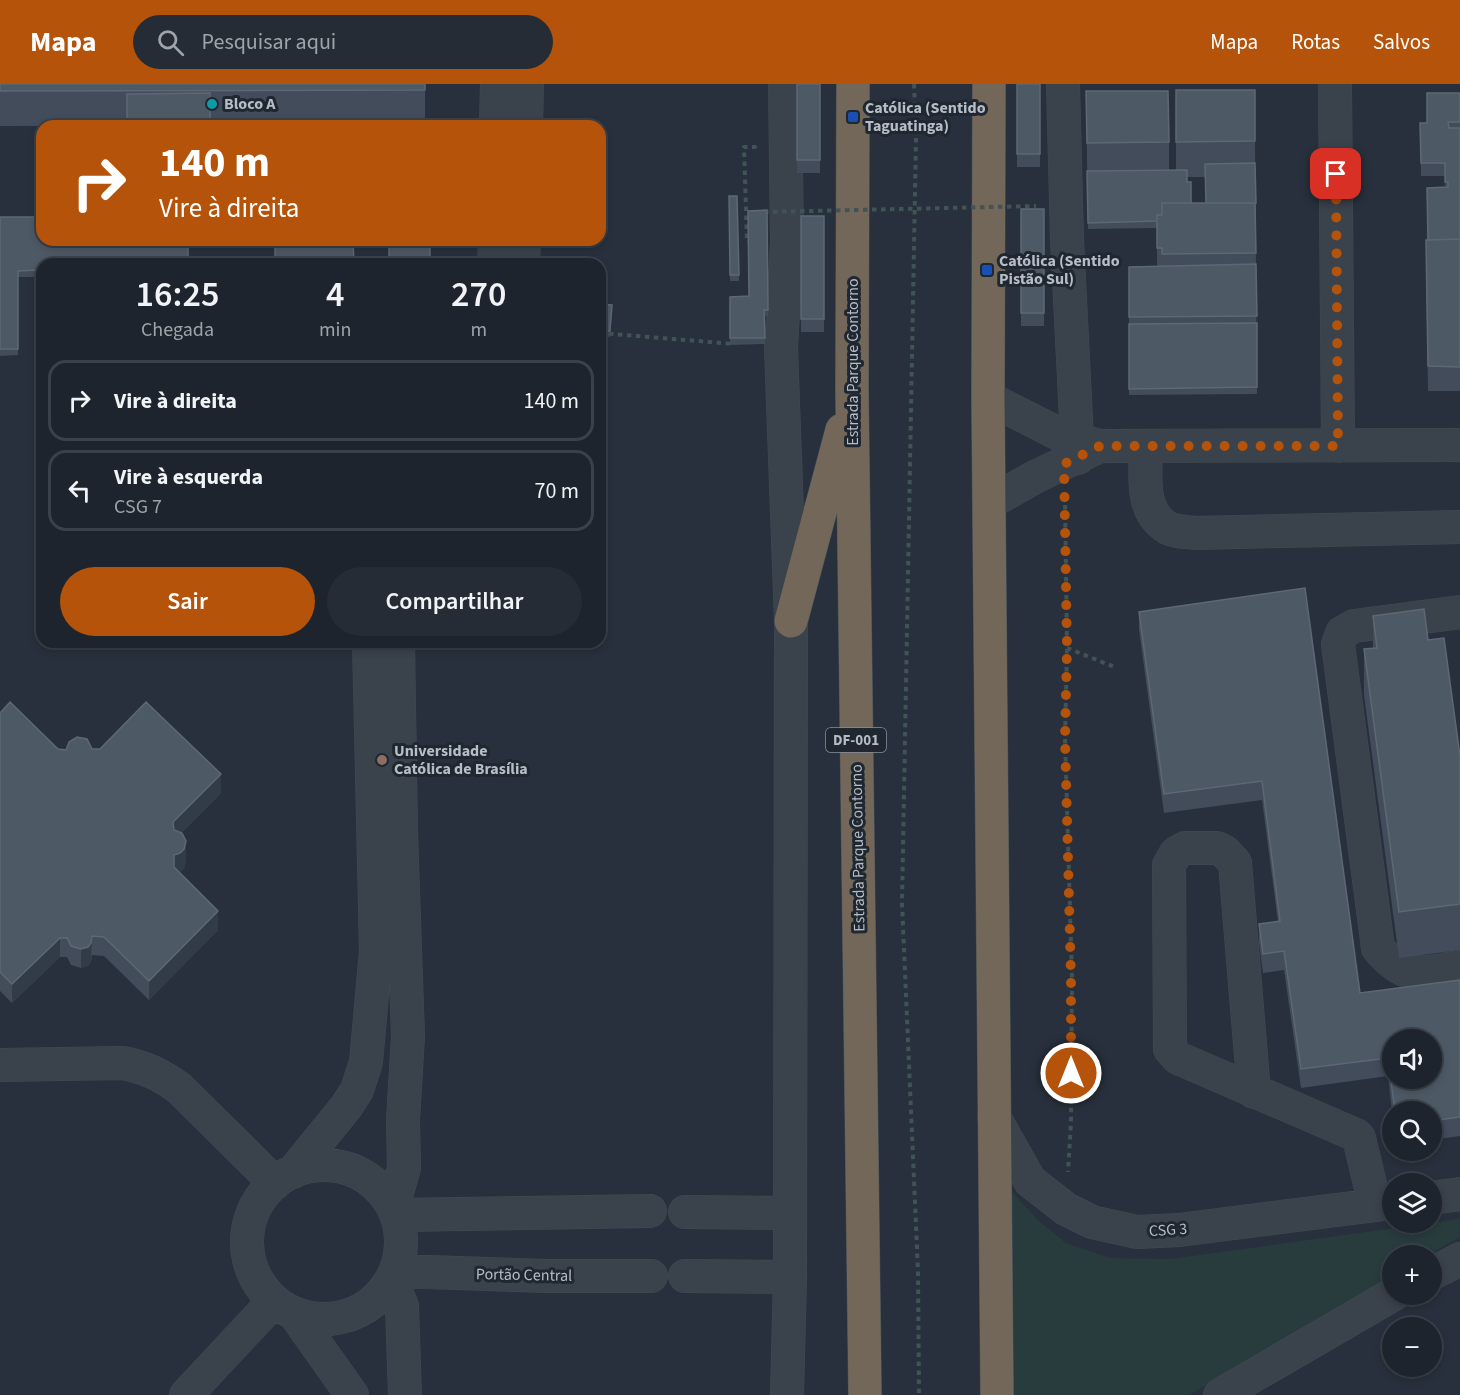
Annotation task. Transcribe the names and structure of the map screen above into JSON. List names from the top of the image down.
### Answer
{
  "streets": {
    "highway": ["Estrada Parque Contorno", "DF-001"],
    "street": ["CSG 3", "Portão Central"]
  },
  "places": {
    "other": ["Bloco A", "Universidade Católica de Brasília"],
    "transit": ["Católica (Sentido Taguatinga)", "Católica (Sentido Pistão Sul)"]
  },
  "page": {
    "header": "Mapa",
    "search": "Pesquisar aqui",
    "nav": ["Mapa", "Rotas", "Salvos"],
    "turn": ["140 m", "Vire à direita"],
    "eta": [
      "16:25",
      "Chegada",
      "4",
      "min",
      "270",
      "m"
    ],
    "list": [
      {
        "name": "Vire à direita",
        "value": "140 m"
      },
      {
        "name": "Vire à esquerda",
        "note": "CSG 7",
        "value": "70 m"
      }
    ],
    "buttons": ["Sair", "Compartilhar"],
    "map_buttons": ["+", "−"]
  }
}
